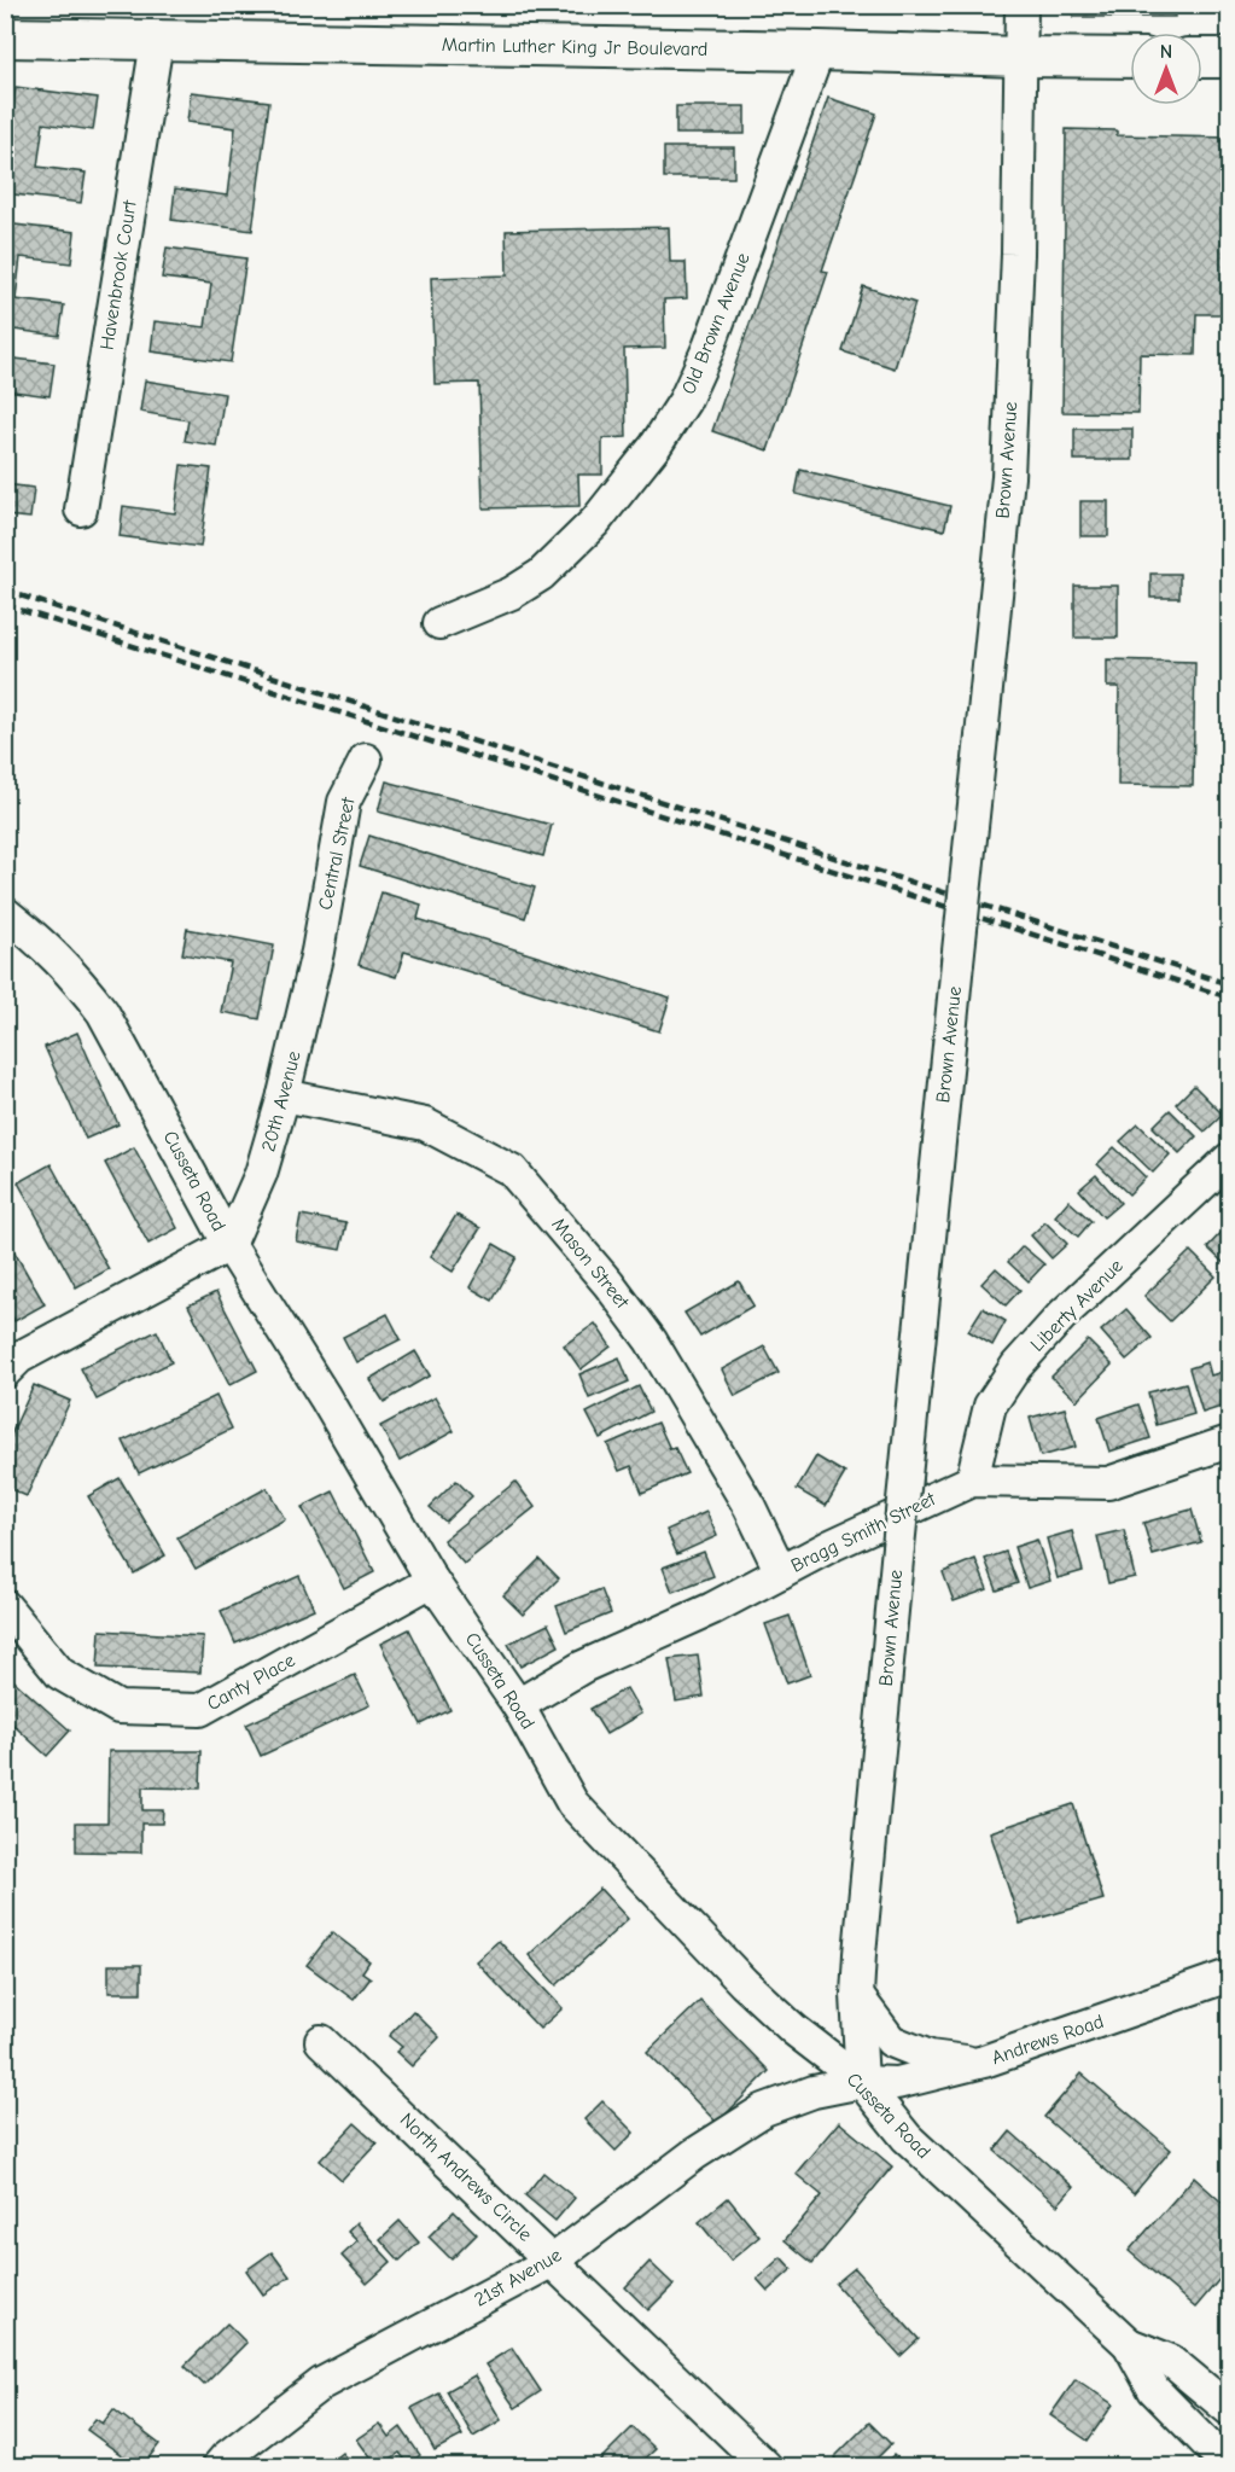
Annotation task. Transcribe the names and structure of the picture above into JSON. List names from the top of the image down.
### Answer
{
  "streets": {
    "main road": ["Martin Luther King Jr Boulevard"],
    "street": [
      "Havenbrook Court",
      "Old Brown Avenue",
      "Brown Avenue",
      "Central Street",
      "20th Avenue",
      "Cusseta Road",
      "Mason Street",
      "Liberty Avenue",
      "Bragg Smith Street",
      "Canty Place",
      "Andrews Road",
      "North Andrews Circle",
      "21st Avenue"
    ]
  },
  "crossings": [
    ["Martin Luther King Jr Boulevard", "Havenbrook Court"],
    ["Martin Luther King Jr Boulevard", "Old Brown Avenue"],
    ["Martin Luther King Jr Boulevard", "Brown Avenue"],
    ["Brown Avenue", "Cusseta Road"],
    ["Brown Avenue", "Andrews Road"],
    ["Brown Avenue", "21st Avenue"],
    ["Central Street", "20th Avenue"],
    ["20th Avenue", "Cusseta Road"],
    ["20th Avenue", "Mason Street"],
    ["Cusseta Road", "Bragg Smith Street"],
    ["Cusseta Road", "Canty Place"],
    ["Cusseta Road", "Andrews Road"],
    ["Cusseta Road", "21st Avenue"],
    ["Mason Street", "Bragg Smith Street"],
    ["Liberty Avenue", "Bragg Smith Street"],
    ["Andrews Road", "21st Avenue"],
    ["North Andrews Circle", "21st Avenue"]
  ],
  "north": "top"
}
